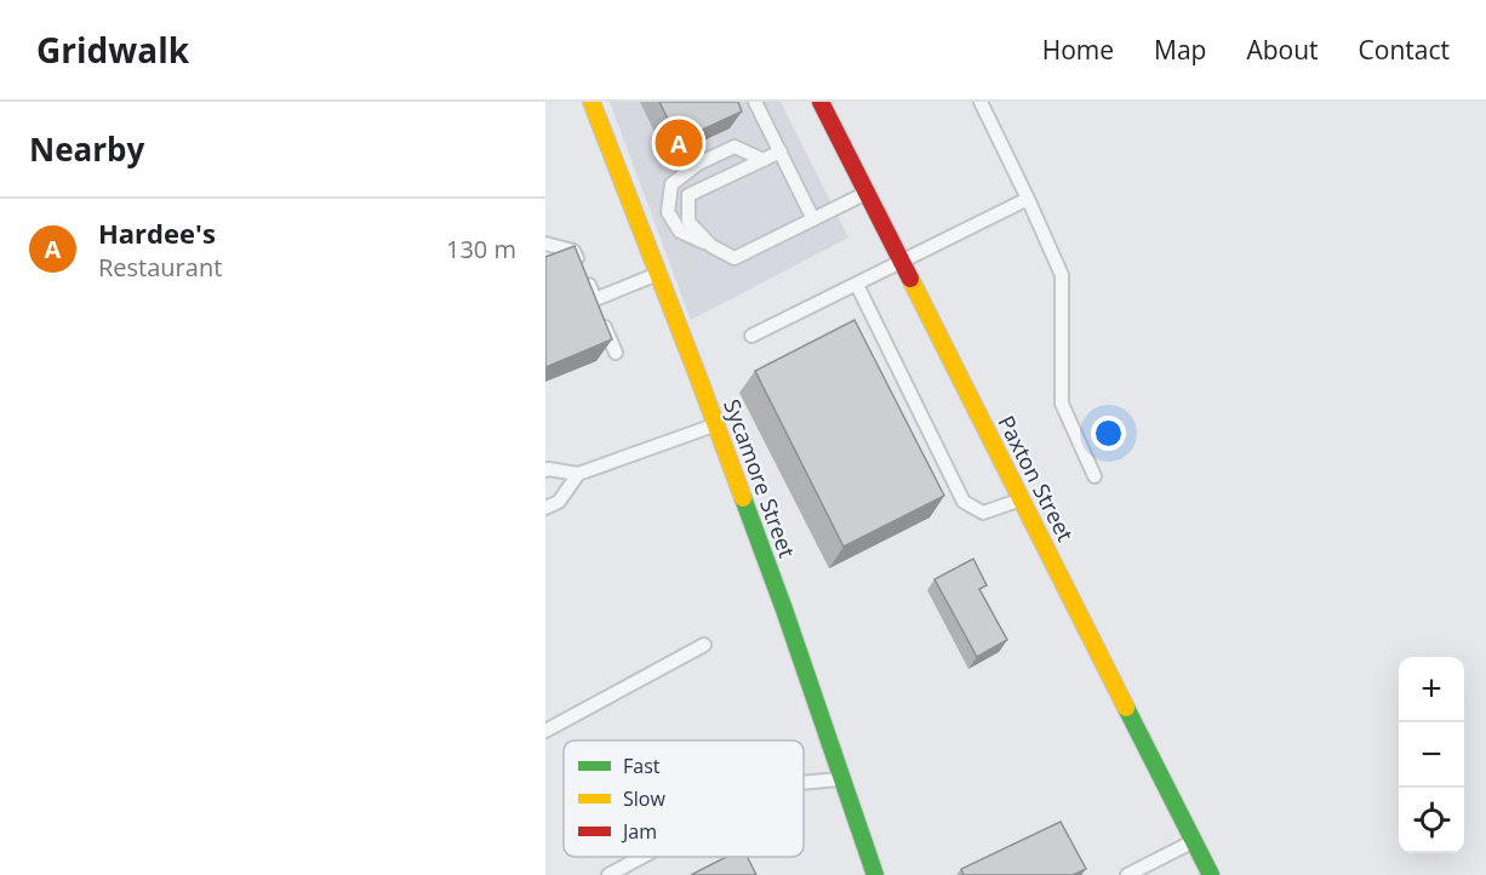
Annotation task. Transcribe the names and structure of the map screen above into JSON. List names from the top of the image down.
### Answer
{
  "streets": {
    "main road": ["Sycamore Street", "Paxton Street"]
  },
  "legend": ["Fast", "Slow", "Jam"],
  "page": {
    "header": "Gridwalk",
    "nav": [
      "Home",
      "Map",
      "About",
      "Contact"
    ],
    "heading": "Nearby",
    "pins": "A",
    "list": [
      {
        "mark": "A",
        "name": "Hardee's",
        "note": "Restaurant",
        "value": "130 m"
      }
    ],
    "map_buttons": ["+", "−"]
  }
}
